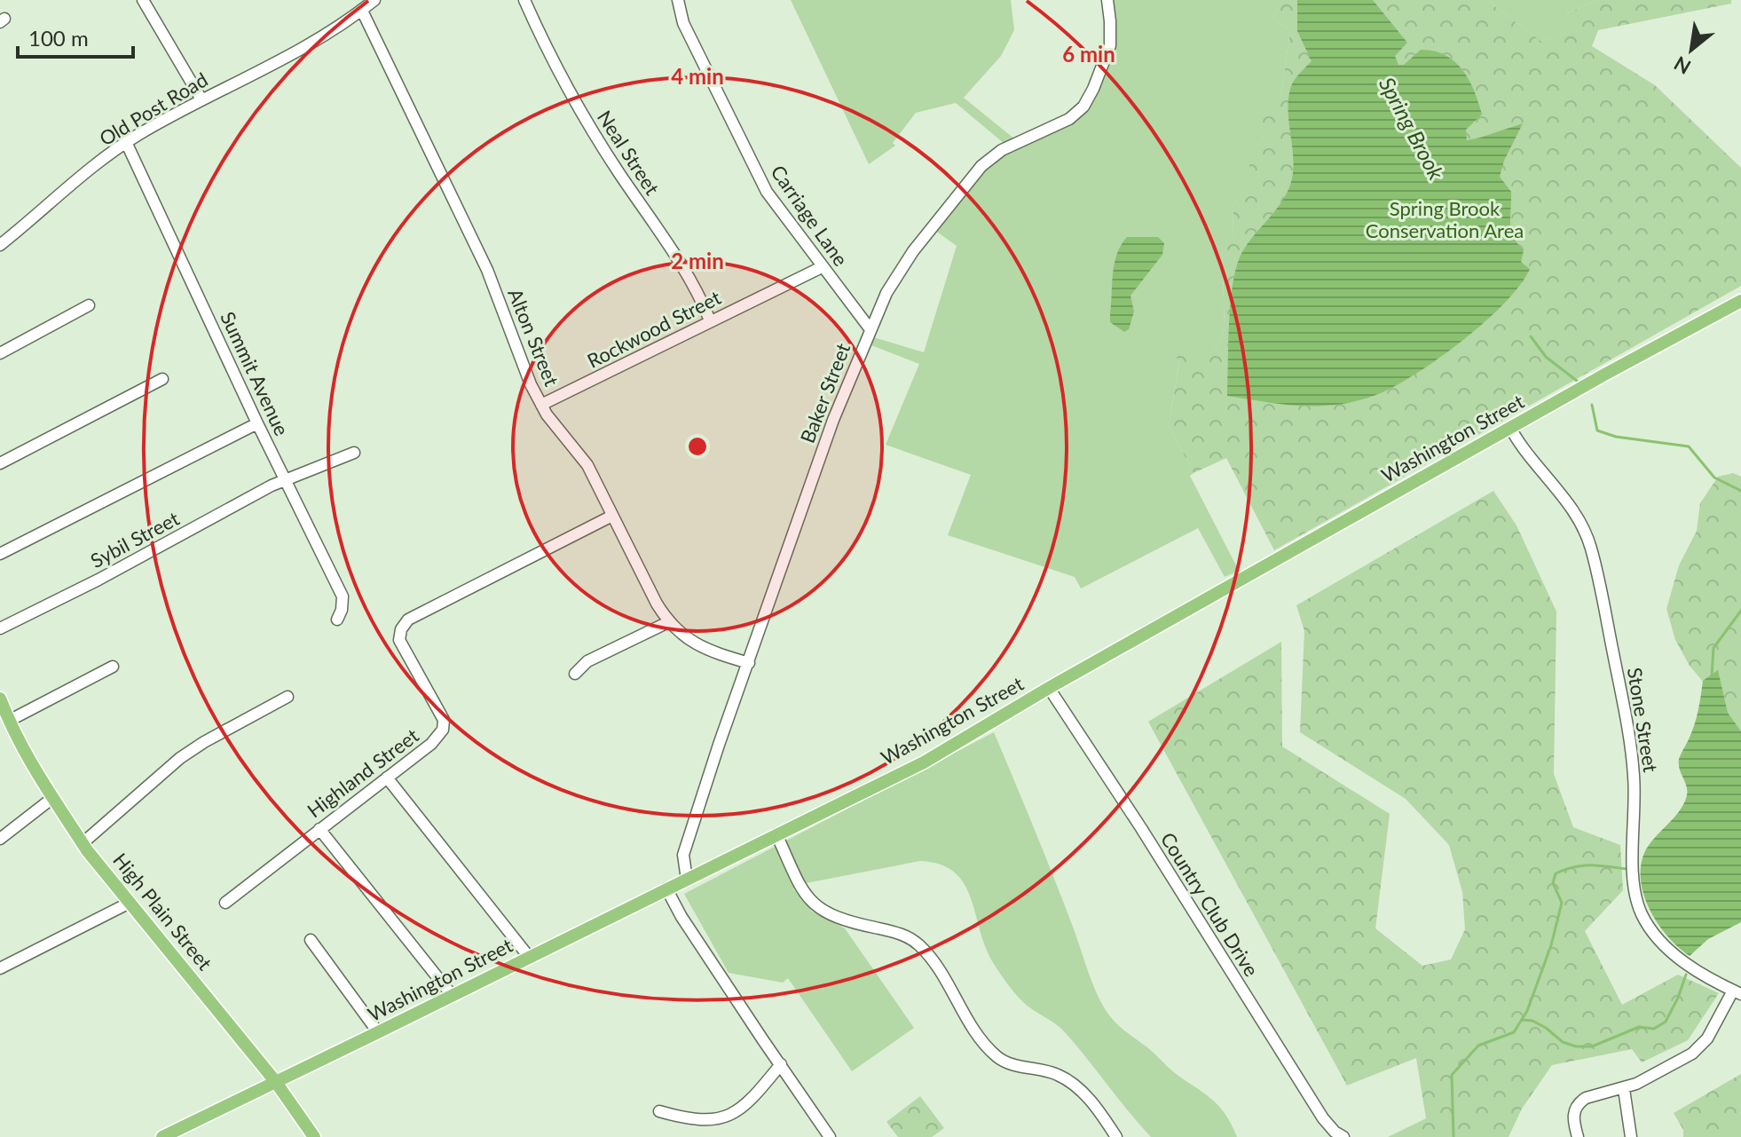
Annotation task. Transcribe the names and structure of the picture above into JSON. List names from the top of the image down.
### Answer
{
  "streets": {
    "main road": ["Washington Street", "High Plain Street"],
    "street": [
      "Old Post Road",
      "Neal Street",
      "Carriage Lane",
      "Rockwood Street",
      "Alton Street",
      "Summit Avenue",
      "Baker Street",
      "Sybil Street",
      "Stone Street",
      "Highland Street",
      "Country Club Drive"
    ]
  },
  "crossings": [
    ["Old Post Road", "Alton Street"],
    ["Old Post Road", "Summit Avenue"],
    ["Neal Street", "Rockwood Street"],
    ["Carriage Lane", "Rockwood Street"],
    ["Carriage Lane", "Baker Street"],
    ["Rockwood Street", "Alton Street"],
    ["Alton Street", "Baker Street"],
    ["Alton Street", "Highland Street"],
    ["Summit Avenue", "Sybil Street"],
    ["Baker Street", "Washington Street"],
    ["Washington Street", "Stone Street"],
    ["Washington Street", "Country Club Drive"],
    ["Washington Street", "High Plain Street"]
  ],
  "water": ["Spring Brook"],
  "parks": ["Spring Brook Conservation Area"],
  "scale_bar": "100 m",
  "north": "bottom left",
  "rings": ["6 min", "4 min", "2 min"]
}
